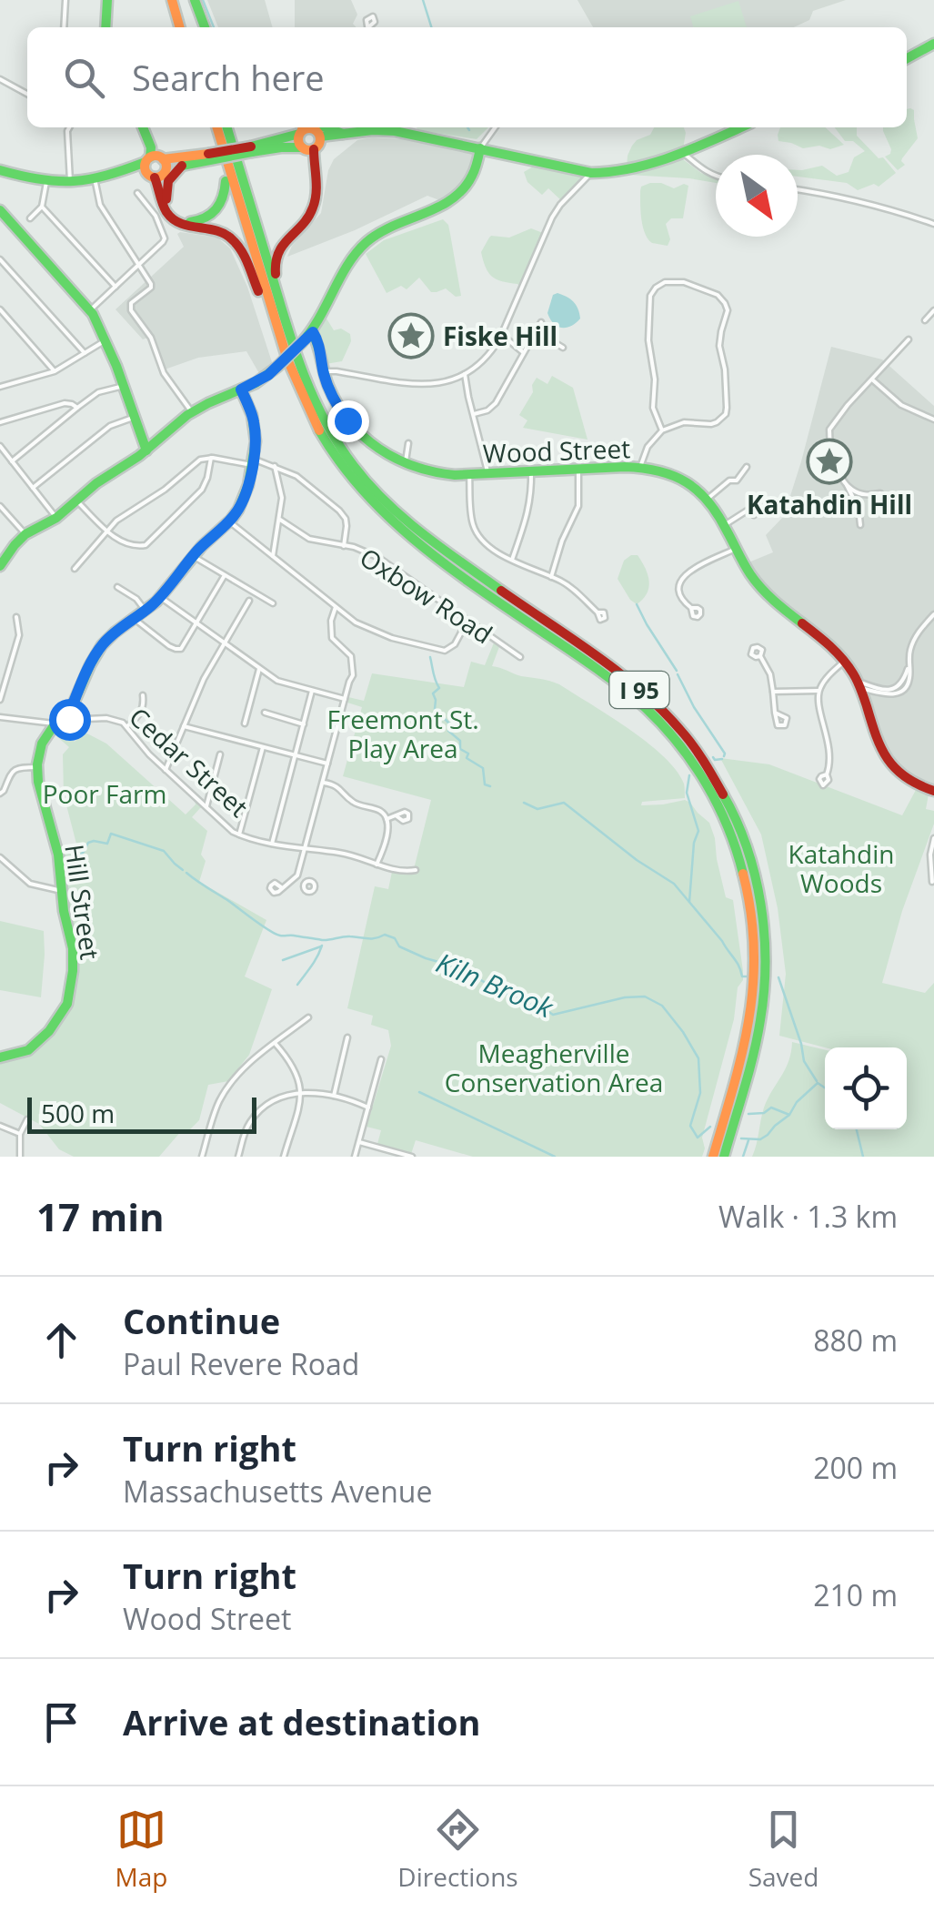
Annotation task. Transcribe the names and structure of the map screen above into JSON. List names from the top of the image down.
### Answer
{
  "streets": {
    "main road": ["Wood Street", "I 95", "Hill Street"],
    "street": ["Oxbow Road", "Cedar Street"]
  },
  "water": ["Kiln Brook"],
  "parks": [
    "Freemont St. Play Area",
    "Poor Farm",
    "Katahdin Woods",
    "Meagherville Conservation Area"
  ],
  "places": {
    "place": ["Fiske Hill", "Katahdin Hill"]
  },
  "scale_bar": "500 m",
  "north": "bottom right",
  "page": {
    "search": "Search here",
    "scale": "500 m",
    "heading": ["17 min", "Walk · 1.3 km"],
    "list": [
      ["Continue", "Paul Revere Road", "880 m"],
      ["Turn right", "Massachusetts Avenue", "200 m"],
      ["Turn right", "Wood Street", "210 m"],
      "Arrive at destination"
    ],
    "nav": ["Map", "Directions", "Saved"]
  }
}
